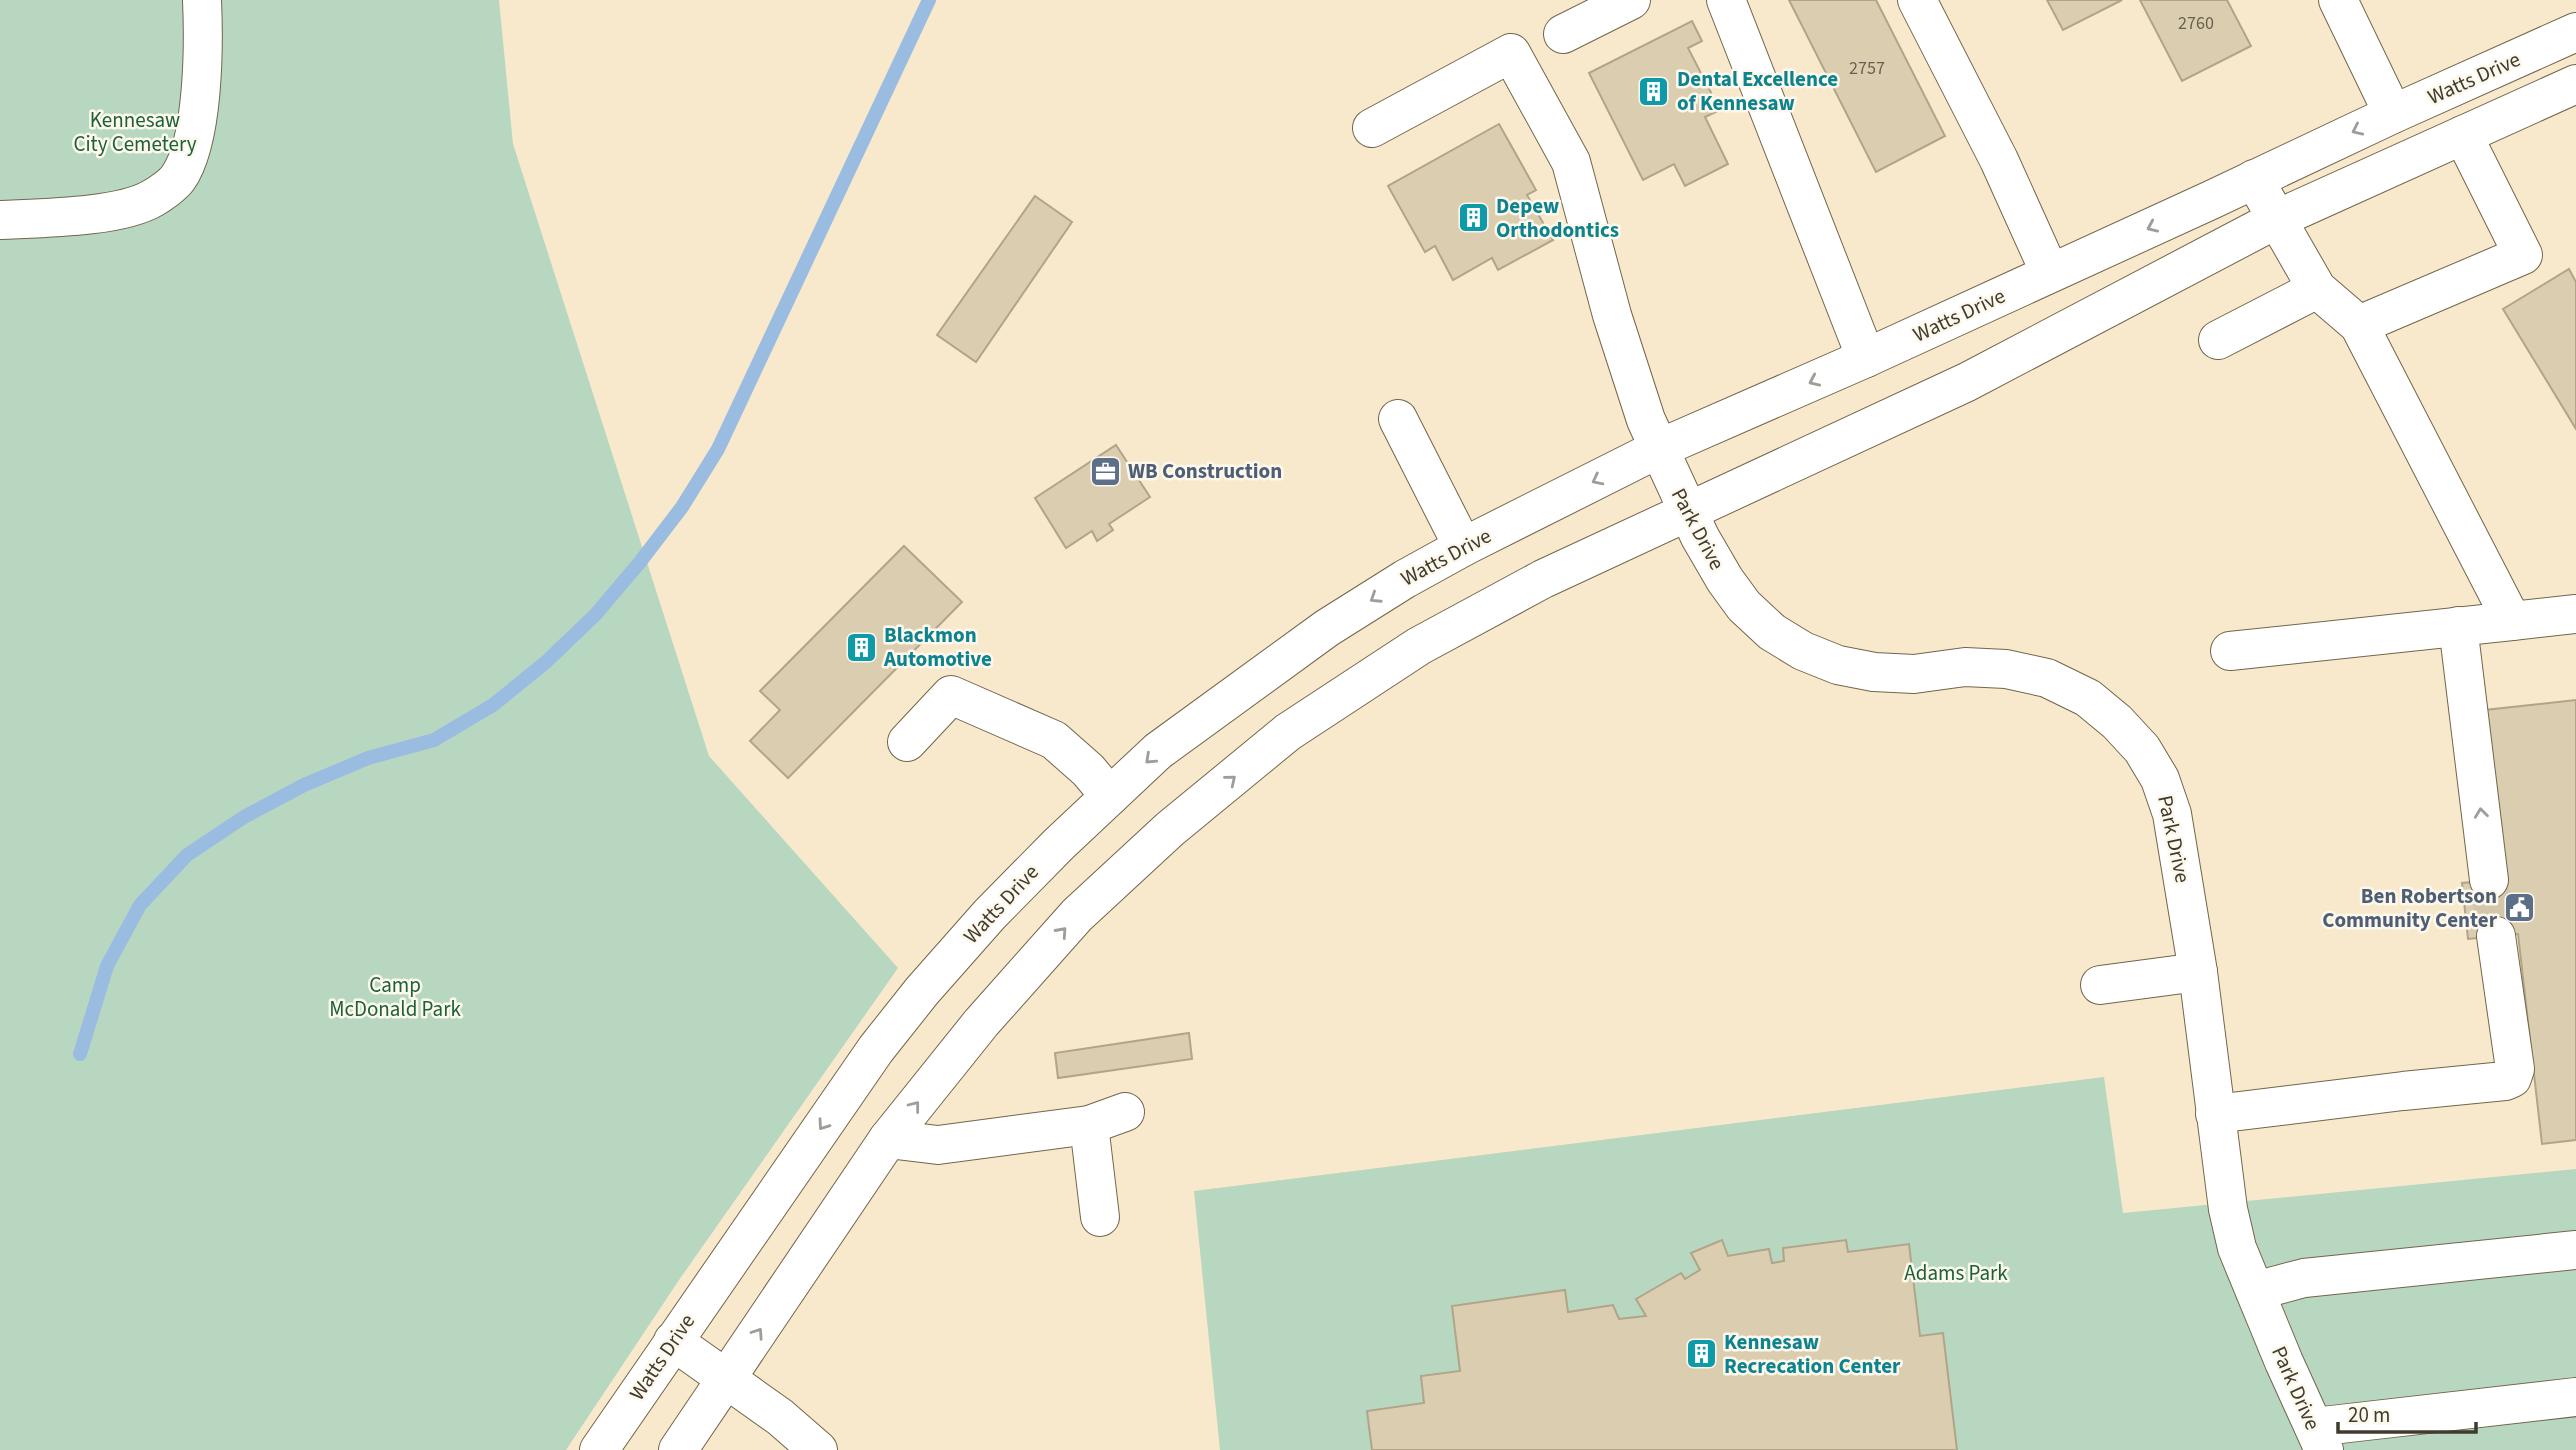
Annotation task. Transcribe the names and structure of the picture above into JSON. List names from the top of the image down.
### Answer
{
  "streets": {
    "main road": ["Watts Drive", "Park Drive"]
  },
  "crossings": [
    ["Watts Drive", "Park Drive"]
  ],
  "parks": ["Kennesaw City Cemetery", "Camp McDonald Park", "Adams Park"],
  "places": {
    "building": [
      "Dental Excellence of Kennesaw",
      "Depew Orthodontics",
      "Blackmon Automotive",
      "Kennesaw Recrecation Center"
    ],
    "office": ["WB Construction"],
    "public building": ["Ben Robertson Community Center"]
  },
  "house_numbers": ["2760", "2757"],
  "scale_bar": "20 m"
}
